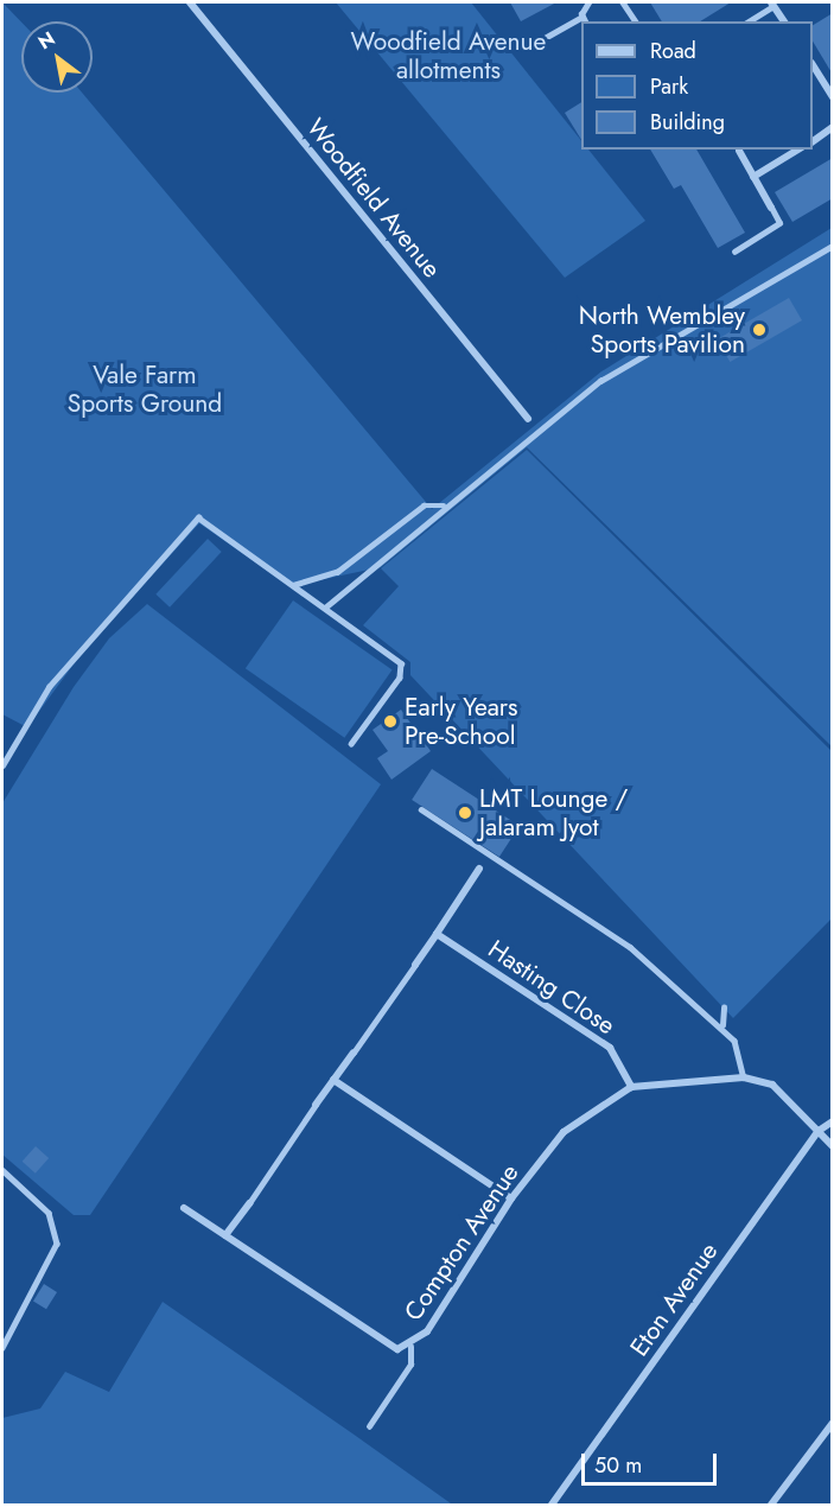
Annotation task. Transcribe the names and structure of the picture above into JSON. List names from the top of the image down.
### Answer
{
  "streets": {
    "street": [
      "Woodfield Avenue",
      "Hasting Close",
      "Compton Avenue",
      "Eton Avenue"
    ]
  },
  "crossings": [
    ["Hasting Close", "Compton Avenue"]
  ],
  "parks": ["Woodfield Avenue allotments", "Vale Farm Sports Ground"],
  "places": ["North Wembley Sports Pavilion", "Early Years Pre-School", "LMT Lounge / Jalaram Jyot"],
  "legend": ["Road", "Park", "Building"],
  "scale_bar": "50 m",
  "north": "top left"
}
